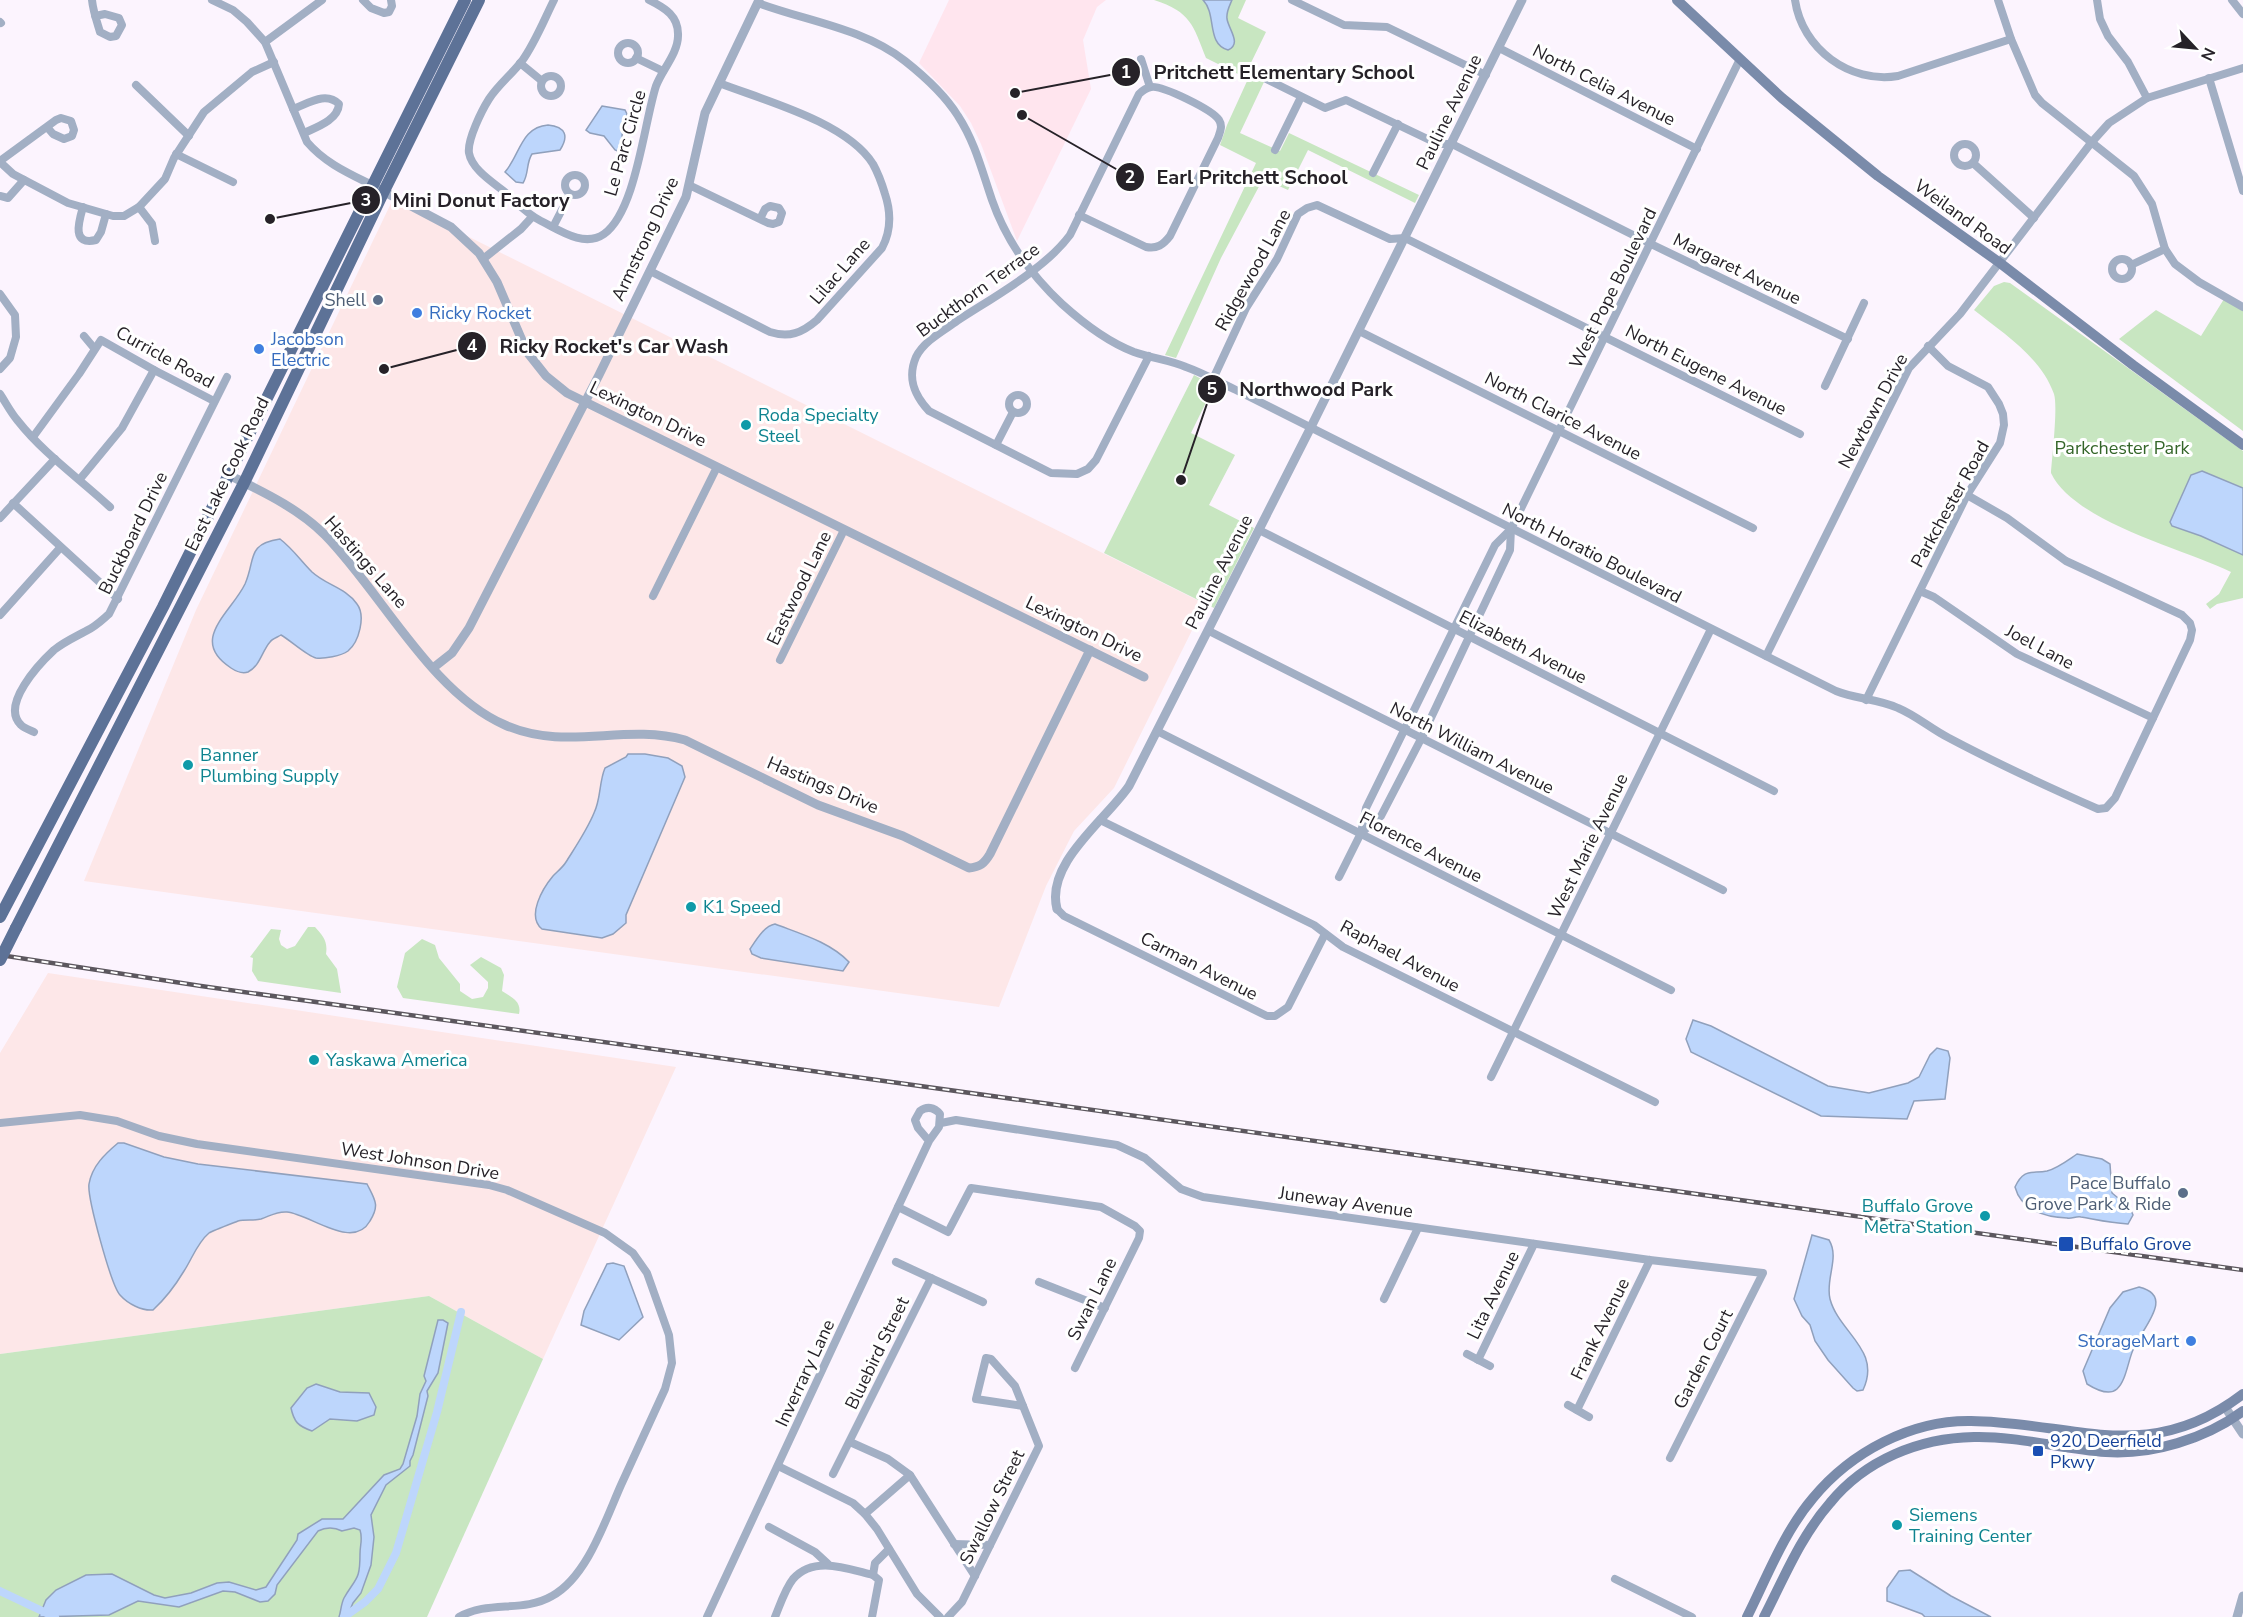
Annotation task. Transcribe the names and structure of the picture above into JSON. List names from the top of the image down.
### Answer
{
  "streets": {
    "main road": ["Weiland Road", "East Lake Cook Road"],
    "street": [
      "North Celia Avenue",
      "Pauline Avenue",
      "Le Parc Circle",
      "Armstrong Drive",
      "Margaret Avenue",
      "Ridgewood Lane",
      "Lilac Lane",
      "West Pope Boulevard",
      "Buckthorn Terrace",
      "Curricle Road",
      "North Eugene Avenue",
      "Newtown Drive",
      "Lexington Drive",
      "North Clarice Avenue",
      "Parkchester Road",
      "Buckboard Drive",
      "North Horatio Boulevard",
      "Hastings Lane",
      "Eastwood Lane",
      "Elizabeth Avenue",
      "Joel Lane",
      "North William Avenue",
      "Hastings Drive",
      "West Marie Avenue",
      "Florence Avenue",
      "Raphael Avenue",
      "Carman Avenue",
      "West Johnson Drive",
      "Juneway Avenue",
      "Lita Avenue",
      "Swan Lane",
      "Frank Avenue",
      "Bluebird Street",
      "Garden Court",
      "Inverrary Lane",
      "Swallow Street"
    ]
  },
  "crossings": [
    ["North Celia Avenue", "Pauline Avenue"],
    ["North Celia Avenue", "West Pope Boulevard"],
    ["Pauline Avenue", "Margaret Avenue"],
    ["Pauline Avenue", "Ridgewood Lane"],
    ["Pauline Avenue", "North Eugene Avenue"],
    ["Pauline Avenue", "North Clarice Avenue"],
    ["Pauline Avenue", "North Horatio Boulevard"],
    ["Pauline Avenue", "Elizabeth Avenue"],
    ["Pauline Avenue", "North William Avenue"],
    ["Pauline Avenue", "Florence Avenue"],
    ["Pauline Avenue", "Raphael Avenue"],
    ["Pauline Avenue", "Carman Avenue"],
    ["Weiland Road", "West Pope Boulevard"],
    ["Weiland Road", "Newtown Drive"],
    ["Armstrong Drive", "Lilac Lane"],
    ["Armstrong Drive", "Lexington Drive"],
    ["Armstrong Drive", "North Horatio Boulevard"],
    ["Armstrong Drive", "Hastings Lane"],
    ["Armstrong Drive", "Hastings Drive"],
    ["Margaret Avenue", "West Pope Boulevard"],
    ["Ridgewood Lane", "North Eugene Avenue"],
    ["Ridgewood Lane", "North Horatio Boulevard"],
    ["West Pope Boulevard", "North Eugene Avenue"],
    ["West Pope Boulevard", "North Clarice Avenue"],
    ["West Pope Boulevard", "North Horatio Boulevard"],
    ["West Pope Boulevard", "Elizabeth Avenue"],
    ["West Pope Boulevard", "North William Avenue"],
    ["West Pope Boulevard", "Florence Avenue"],
    ["Buckthorn Terrace", "North Horatio Boulevard"],
    ["Curricle Road", "Buckboard Drive"],
    ["Newtown Drive", "Parkchester Road"],
    ["Newtown Drive", "North Horatio Boulevard"],
    ["Lexington Drive", "East Lake Cook Road"],
    ["Lexington Drive", "Eastwood Lane"],
    ["Lexington Drive", "Hastings Drive"],
    ["East Lake Cook Road", "Hastings Lane"],
    ["Parkchester Road", "North Horatio Boulevard"],
    ["Parkchester Road", "Joel Lane"],
    ["North Horatio Boulevard", "Joel Lane"],
    ["North Horatio Boulevard", "West Marie Avenue"],
    ["Hastings Lane", "Hastings Drive"],
    ["Elizabeth Avenue", "West Marie Avenue"],
    ["North William Avenue", "West Marie Avenue"],
    ["West Marie Avenue", "Florence Avenue"],
    ["West Marie Avenue", "Raphael Avenue"],
    ["Raphael Avenue", "Carman Avenue"],
    ["Juneway Avenue", "Lita Avenue"],
    ["Juneway Avenue", "Frank Avenue"],
    ["Juneway Avenue", "Garden Court"],
    ["Juneway Avenue", "Inverrary Lane"],
    ["Swan Lane", "Inverrary Lane"]
  ],
  "parks": ["Parkchester Park"],
  "places": {
    "other": [
      "Pritchett Elementary School",
      "Earl Pritchett School",
      "Mini Donut Factory",
      "Shell",
      "Ricky Rocket",
      "Jacobson Electric",
      "Ricky Rocket's Car Wash",
      "Roda Specialty Steel",
      "Northwood Park",
      "Banner Plumbing Supply",
      "K1 Speed",
      "Yaskawa America",
      "Pace Buffalo Grove Park & Ride",
      "Buffalo Grove Metra Station",
      "StorageMart",
      "Siemens Training Center"
    ],
    "transit": ["Buffalo Grove", "920 Deerfield Pkwy"]
  },
  "north": "bottom right"
}
